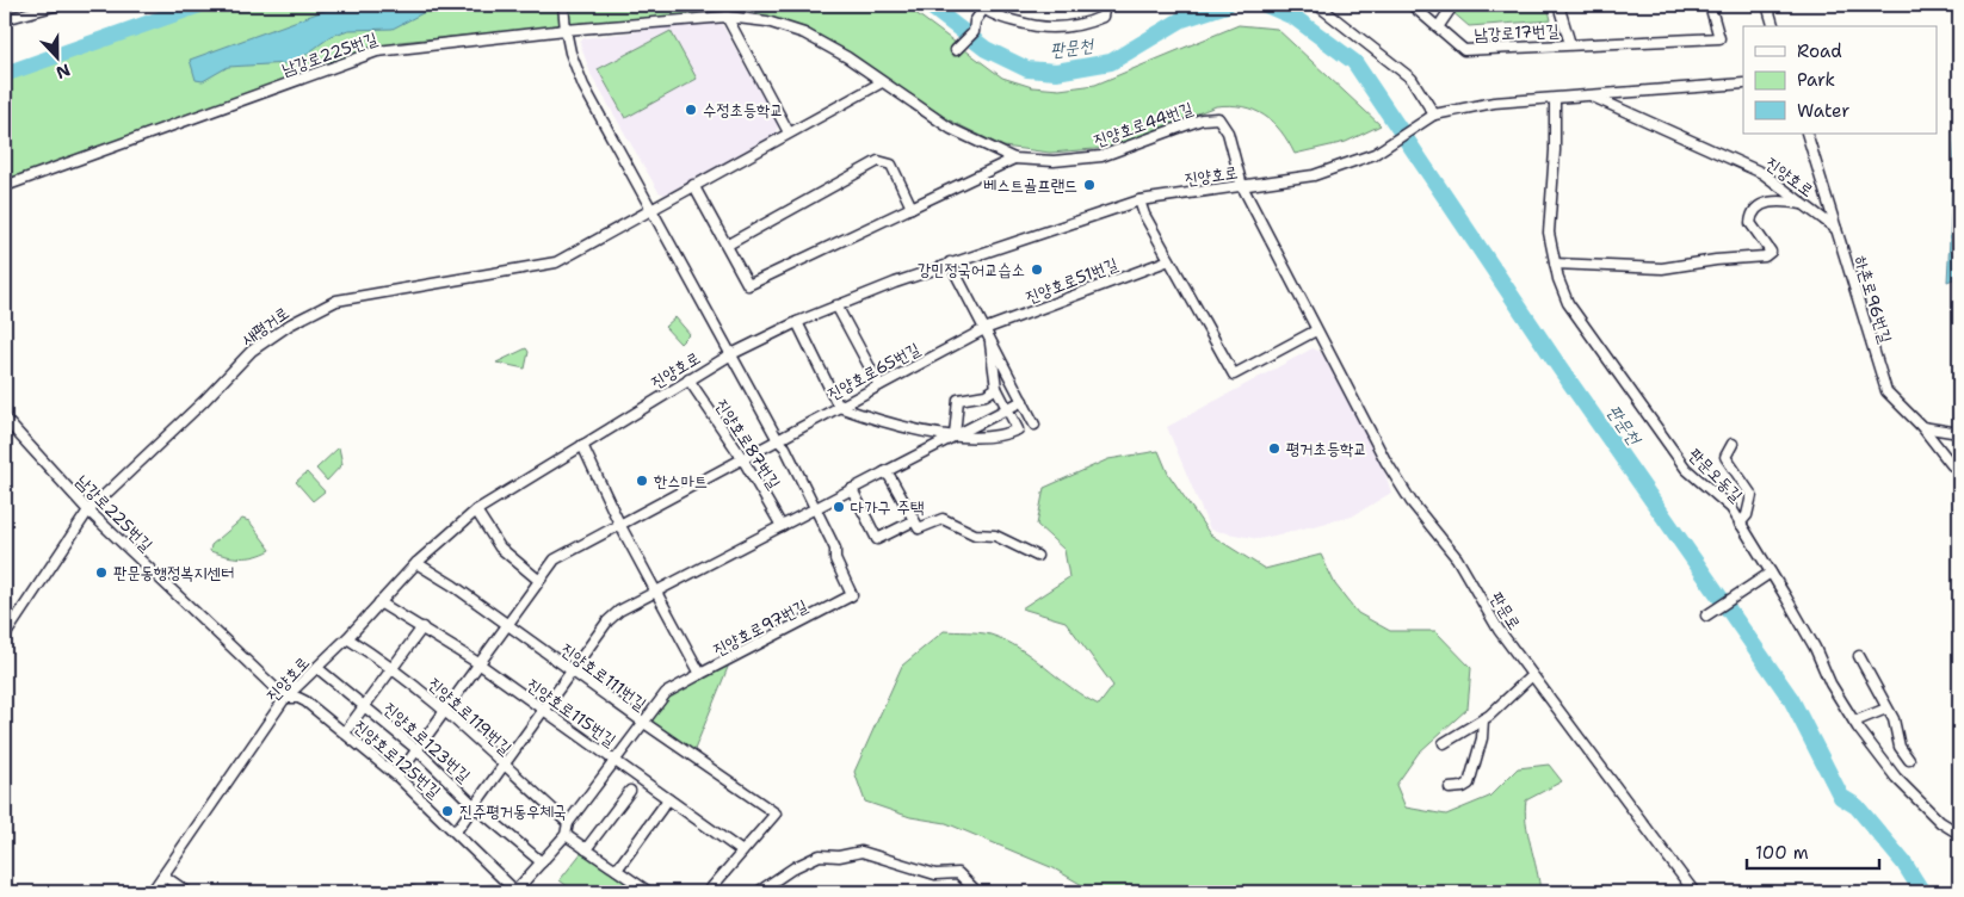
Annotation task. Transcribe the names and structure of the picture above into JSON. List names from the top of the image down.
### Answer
{
  "streets": {
    "street": [
      "남강로17번길",
      "남강로225번길",
      "진양호로44번길",
      "진양호로",
      "진양호로51번길",
      "하촌로96번길",
      "새평거로",
      "진양호로65번길",
      "진양호로87번길",
      "판문오동길",
      "판문로",
      "진양호로97번길",
      "진양호로111번길",
      "진양호로115번길",
      "진양호로119번길",
      "진양호로123번길",
      "진양호로125번길"
    ]
  },
  "crossings": [
    ["남강로225번길", "진양호로44번길"],
    ["남강로225번길", "진양호로"],
    ["남강로225번길", "새평거로"],
    ["남강로225번길", "진양호로125번길"],
    ["진양호로44번길", "진양호로"],
    ["진양호로44번길", "판문로"],
    ["진양호로", "하촌로96번길"],
    ["진양호로", "진양호로87번길"],
    ["진양호로", "판문오동길"],
    ["진양호로", "판문로"],
    ["진양호로", "진양호로97번길"],
    ["진양호로", "진양호로111번길"],
    ["진양호로", "진양호로115번길"],
    ["진양호로", "진양호로119번길"],
    ["진양호로", "진양호로123번길"],
    ["진양호로", "진양호로125번길"],
    ["진양호로51번길", "진양호로65번길"],
    ["진양호로65번길", "진양호로87번길"],
    ["진양호로111번길", "진양호로115번길"]
  ],
  "water": ["판문천"],
  "places": [
    "수정초등학교",
    "베스트골프랜드",
    "강민정국어교습소",
    "평거초등학교",
    "한스마트",
    "다가구 주택",
    "판문동행정복지센터",
    "진주평거동우체국"
  ],
  "legend": ["Road", "Park", "Water"],
  "scale_bar": "100 m",
  "north": "bottom"
}
